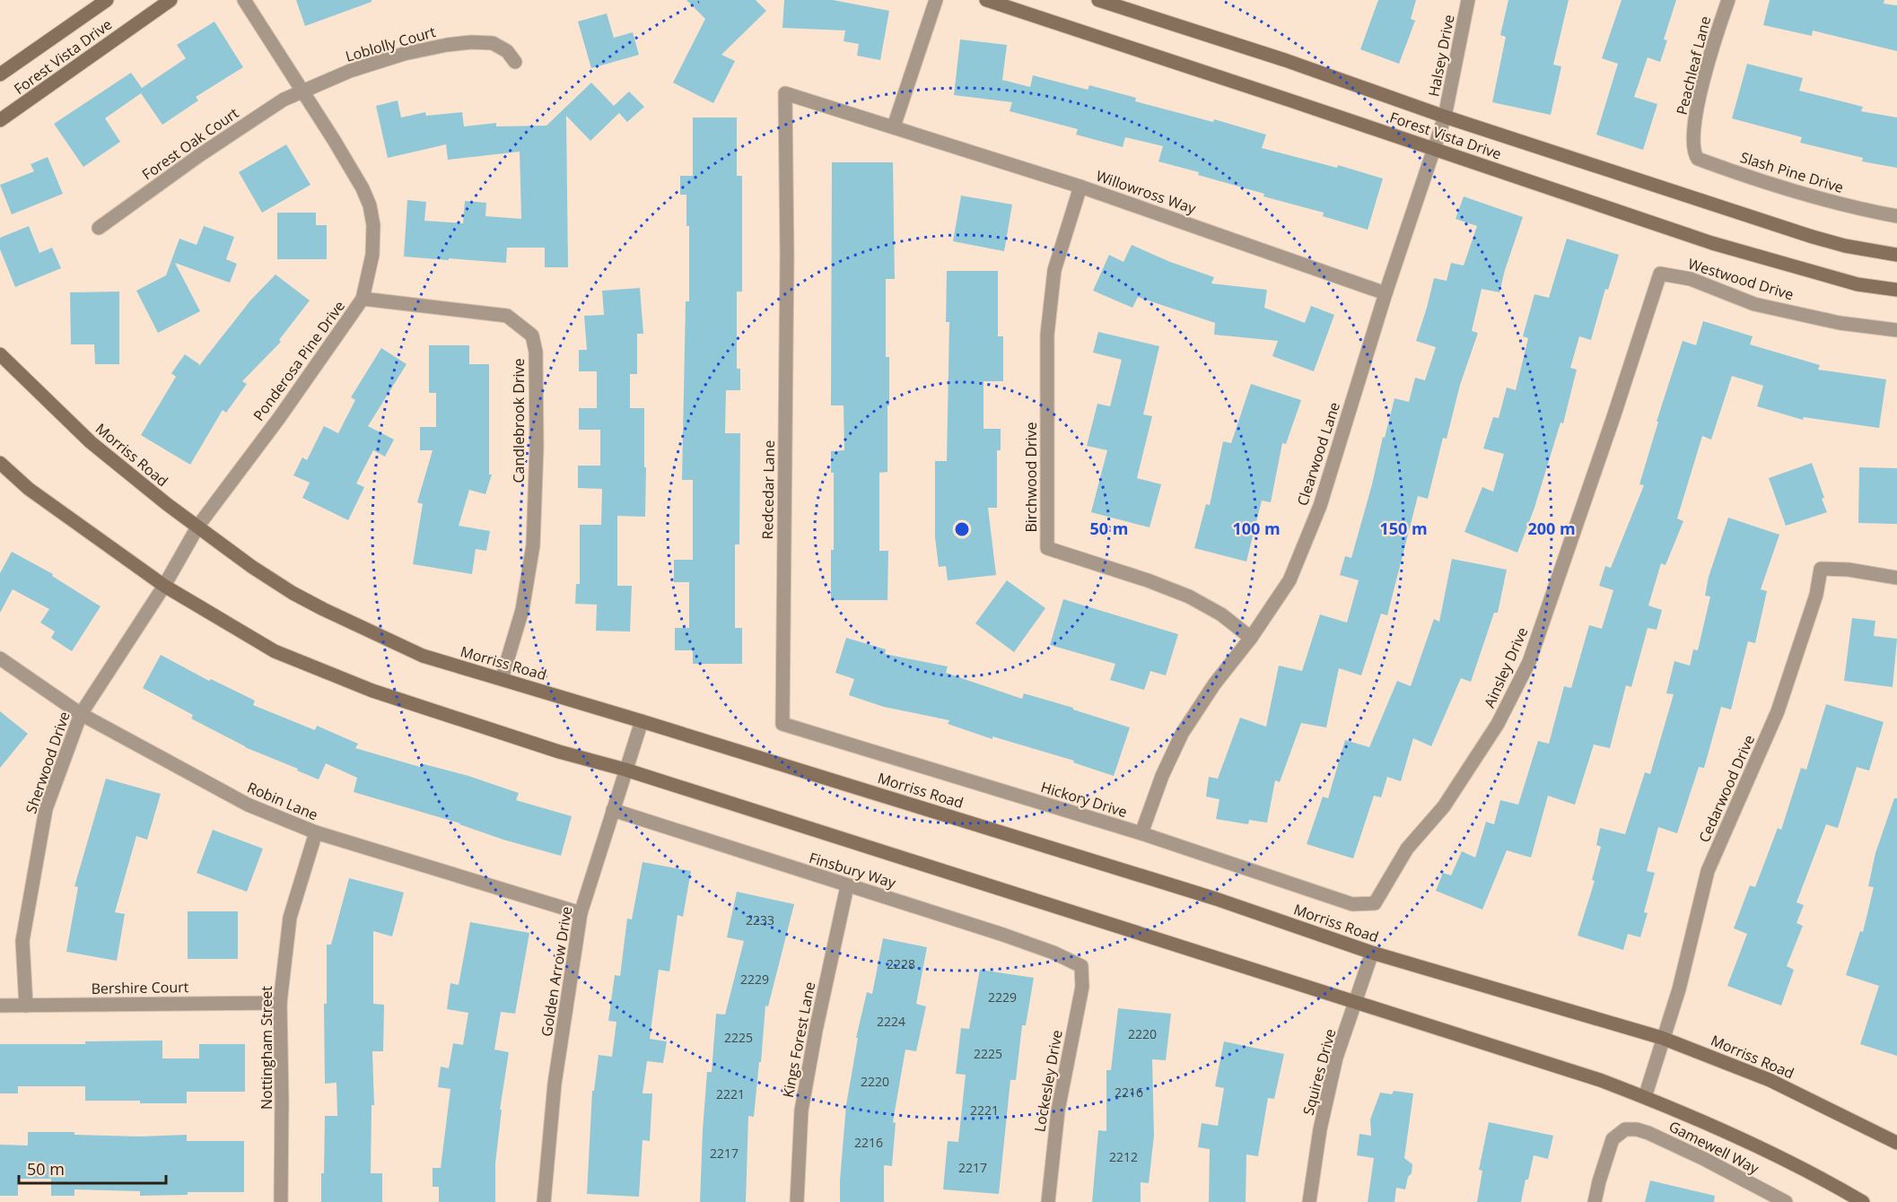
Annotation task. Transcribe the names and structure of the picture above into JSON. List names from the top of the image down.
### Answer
{
  "streets": {
    "main road": ["Forest Vista Drive", "Morriss Road"],
    "street": [
      "Loblolly Court",
      "Halsey Drive",
      "Peachleaf Lane",
      "Forest Oak Court",
      "Slash Pine Drive",
      "Willowross Way",
      "Westwood Drive",
      "Ponderosa Pine Drive",
      "Candlebrook Drive",
      "Clearwood Lane",
      "Birchwood Drive",
      "Redcedar Lane",
      "Ainsley Drive",
      "Sherwood Drive",
      "Cedarwood Drive",
      "Hickory Drive",
      "Robin Lane",
      "Finsbury Way",
      "Golden Arrow Drive",
      "Bershire Court",
      "Kings Forest Lane",
      "Nottingham Street",
      "Squires Drive",
      "Lockesley Drive",
      "Gamewell Way"
    ]
  },
  "crossings": [
    ["Loblolly Court", "Forest Oak Court"],
    ["Loblolly Court", "Ponderosa Pine Drive"],
    ["Halsey Drive", "Forest Vista Drive"],
    ["Halsey Drive", "Clearwood Lane"],
    ["Forest Vista Drive", "Clearwood Lane"],
    ["Peachleaf Lane", "Slash Pine Drive"],
    ["Forest Oak Court", "Ponderosa Pine Drive"],
    ["Willowross Way", "Clearwood Lane"],
    ["Willowross Way", "Birchwood Drive"],
    ["Willowross Way", "Redcedar Lane"],
    ["Westwood Drive", "Ainsley Drive"],
    ["Ponderosa Pine Drive", "Candlebrook Drive"],
    ["Ponderosa Pine Drive", "Morriss Road"],
    ["Ponderosa Pine Drive", "Sherwood Drive"],
    ["Candlebrook Drive", "Morriss Road"],
    ["Clearwood Lane", "Birchwood Drive"],
    ["Clearwood Lane", "Hickory Drive"],
    ["Morriss Road", "Cedarwood Drive"],
    ["Morriss Road", "Golden Arrow Drive"],
    ["Morriss Road", "Squires Drive"],
    ["Redcedar Lane", "Hickory Drive"],
    ["Ainsley Drive", "Hickory Drive"],
    ["Sherwood Drive", "Robin Lane"],
    ["Sherwood Drive", "Bershire Court"],
    ["Robin Lane", "Golden Arrow Drive"],
    ["Robin Lane", "Nottingham Street"],
    ["Finsbury Way", "Golden Arrow Drive"],
    ["Finsbury Way", "Kings Forest Lane"],
    ["Finsbury Way", "Lockesley Drive"],
    ["Bershire Court", "Nottingham Street"]
  ],
  "house_numbers": [
    "2233",
    "2228",
    "2229",
    "2229",
    "2224",
    "2220",
    "2225",
    "2225",
    "2220",
    "2216",
    "2221",
    "2221",
    "2216",
    "2217",
    "2212",
    "2217"
  ],
  "scale_bar": "50 m",
  "rings": [
    "50 m",
    "100 m",
    "150 m",
    "200 m"
  ]
}
